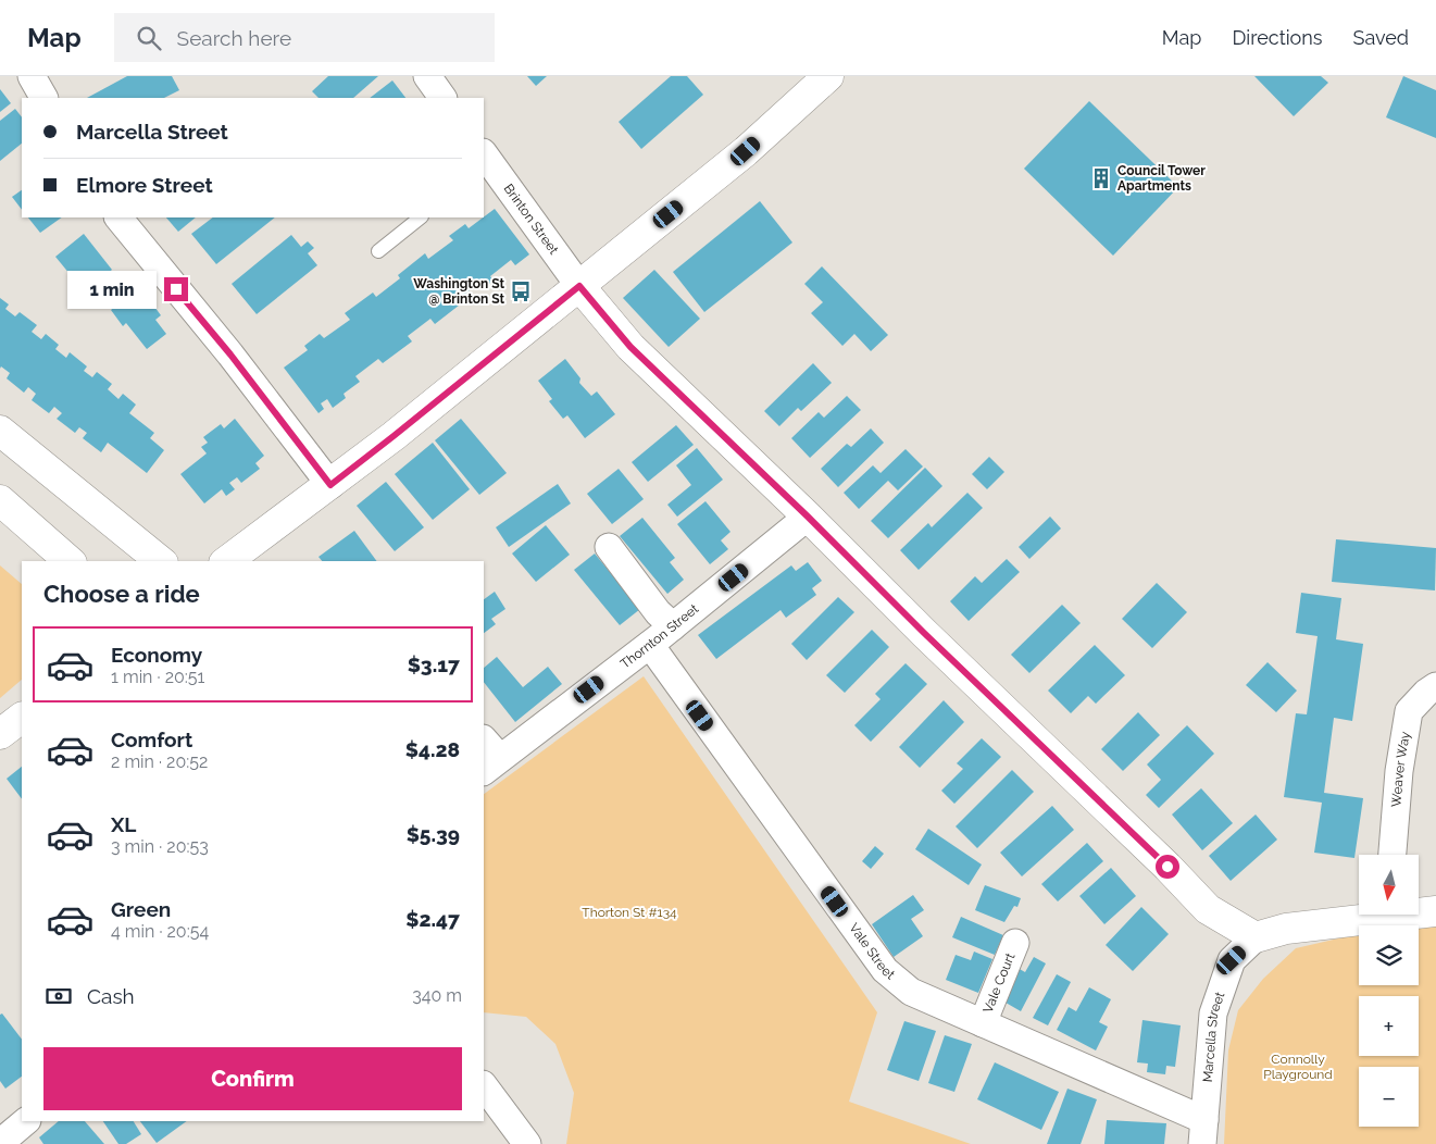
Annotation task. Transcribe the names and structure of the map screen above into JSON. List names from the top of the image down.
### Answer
{
  "streets": {
    "street": [
      "Brinton Street",
      "Thornton Street",
      "Weaver Way",
      "Vale Street",
      "Vale Court",
      "Marcella Street"
    ]
  },
  "crossings": [
    ["Thornton Street", "Vale Street"],
    ["Vale Street", "Vale Court"],
    ["Vale Street", "Marcella Street"]
  ],
  "parks": ["Thorton St #134", "Connolly Playground"],
  "places": {
    "building": ["Council Tower Apartments"],
    "bus stop": ["Washington St @ Brinton St"]
  },
  "north": "bottom",
  "page": {
    "header": "Map",
    "search": "Search here",
    "nav": ["Map", "Directions", "Saved"],
    "banner": ["Marcella Street", "Elmore Street"],
    "bubble": "1 min",
    "heading": "Choose a ride",
    "list": [
      {
        "name": "Economy",
        "note": "1 min · 20:51",
        "value": "$3.17"
      },
      {
        "name": "Comfort",
        "note": "2 min · 20:52",
        "value": "$4.28"
      },
      {
        "name": "XL",
        "note": "3 min · 20:53",
        "value": "$5.39"
      },
      {
        "name": "Green",
        "note": "4 min · 20:54",
        "value": "$2.47"
      }
    ],
    "map_buttons": ["+", "−"],
    "pay": ["Cash", "340 m"],
    "buttons": "Confirm"
  }
}
